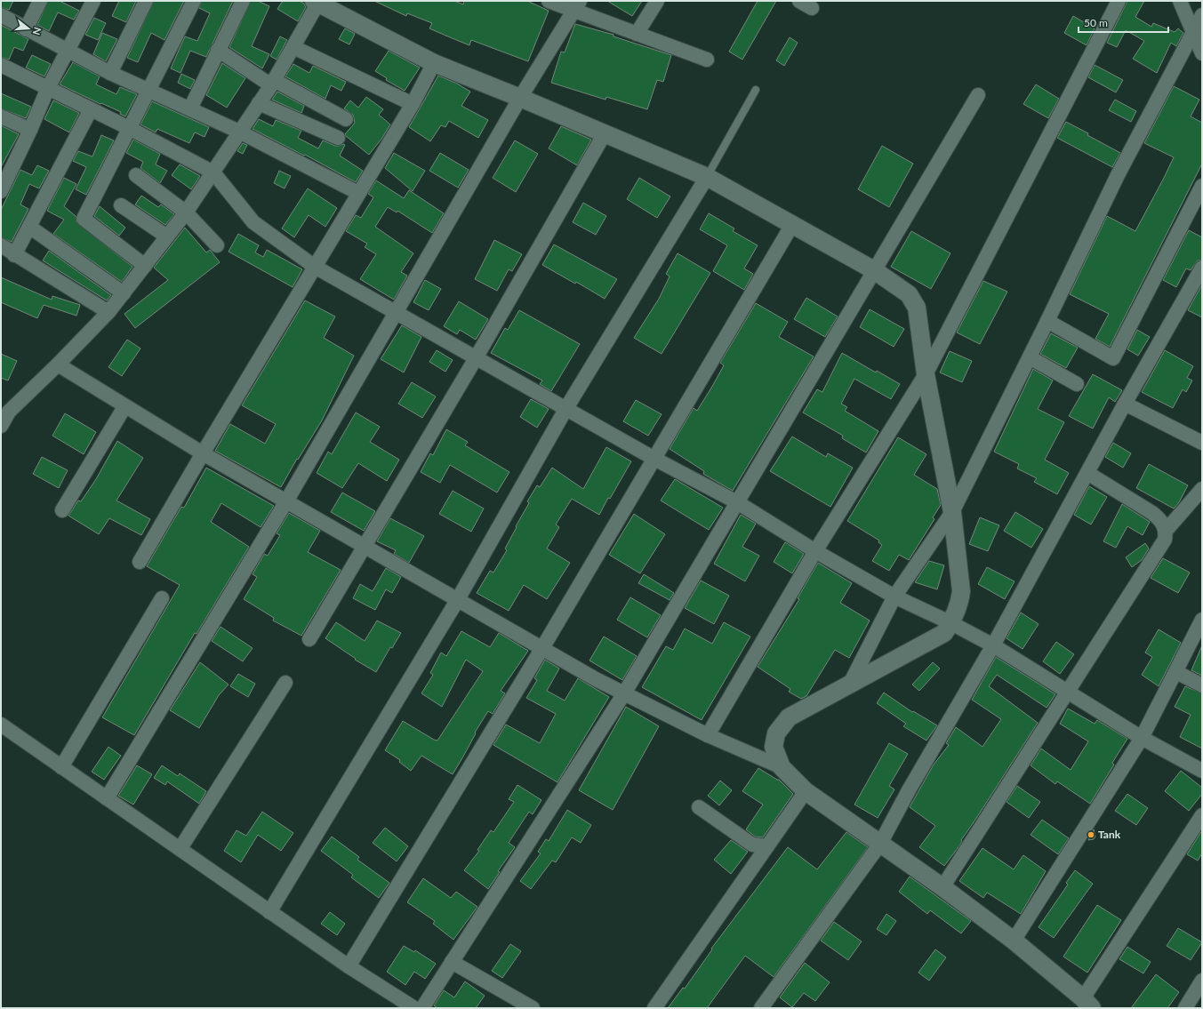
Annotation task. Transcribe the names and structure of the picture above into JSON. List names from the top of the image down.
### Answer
{
  "places": ["Tank"],
  "scale_bar": "50 m",
  "north": "right"
}
